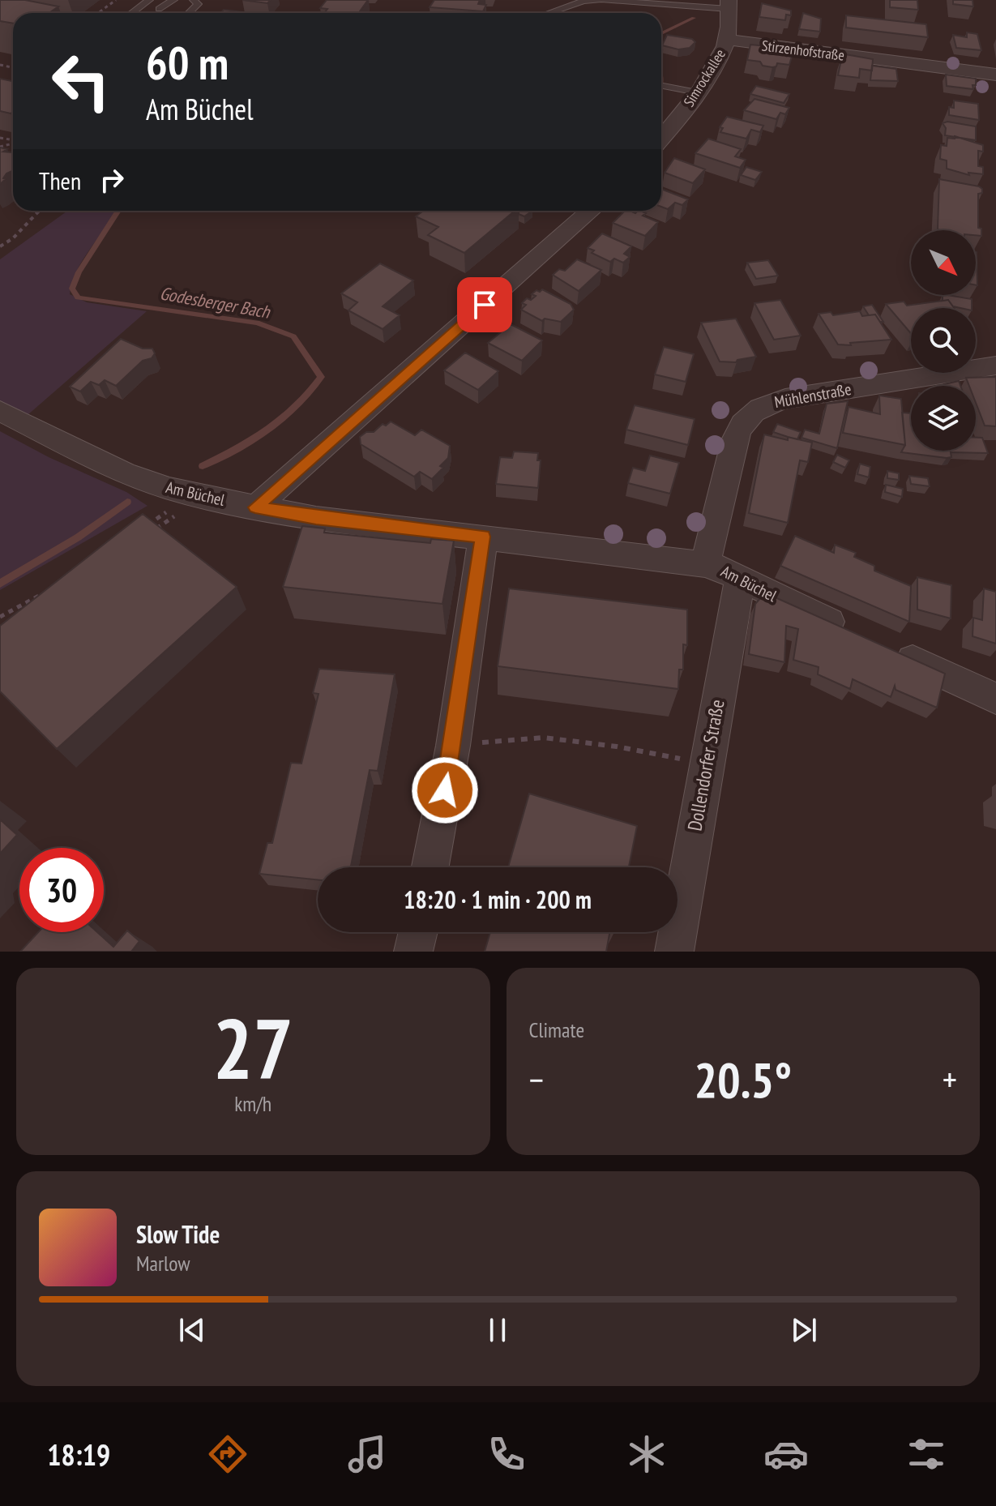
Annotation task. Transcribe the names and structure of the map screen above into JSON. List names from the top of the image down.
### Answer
{
  "streets": {
    "street": [
      "Stirzenhofstraße",
      "Simrockallee",
      "Mühlenstraße",
      "Am Büchel",
      "Dollendorfer Straße"
    ]
  },
  "crossings": [
    ["Stirzenhofstraße", "Simrockallee"],
    ["Mühlenstraße", "Am Büchel"],
    ["Am Büchel", "Dollendorfer Straße"]
  ],
  "water": ["Godesberger Bach"],
  "north": "bottom right",
  "page": {
    "turn": ["60 m", "Am Büchel"],
    "then": "Then",
    "limit": "30",
    "trip": "18:20 · 1 min · 200 m",
    "tile": [
      ["27", "km/h"],
      "Climate"
    ],
    "heat": ["−", "20.5°", "+"],
    "song": ["Slow Tide", "Marlow"],
    "tabs": "18:19"
  }
}
